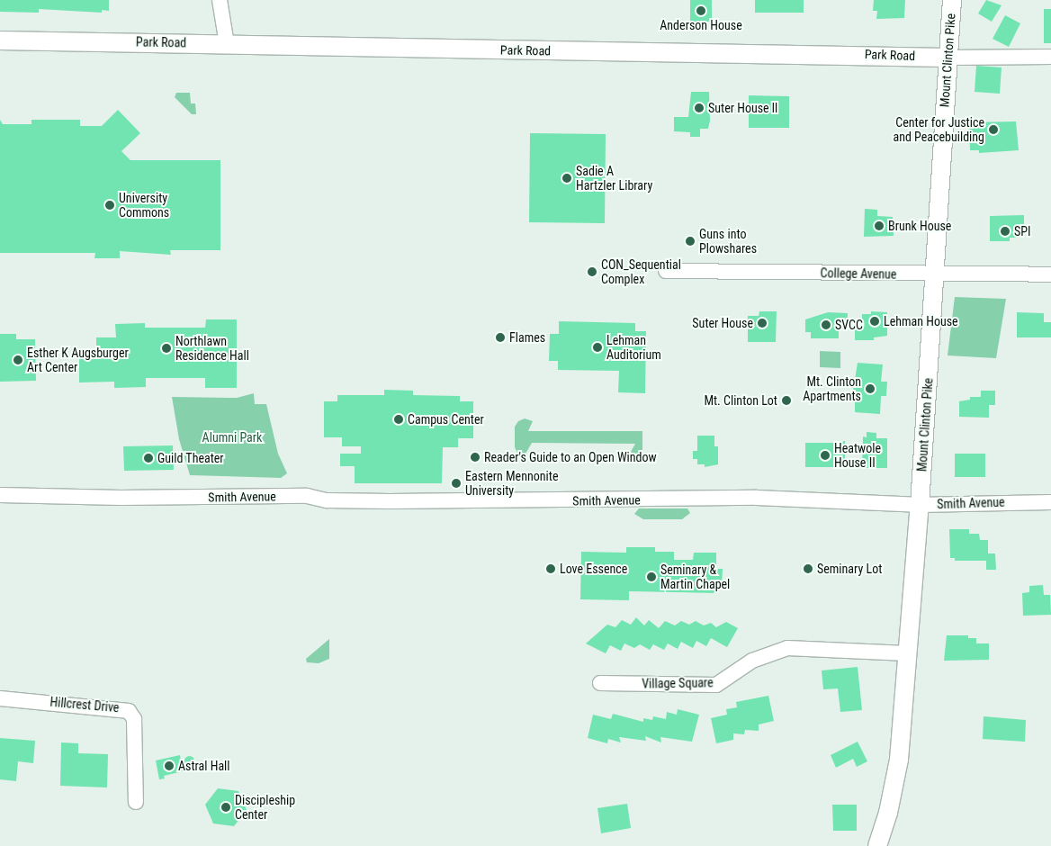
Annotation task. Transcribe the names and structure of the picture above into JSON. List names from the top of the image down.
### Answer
{
  "streets": {
    "street": [
      "Park Road",
      "Mount Clinton Pike",
      "College Avenue",
      "Smith Avenue",
      "Village Square",
      "Hillcrest Drive"
    ]
  },
  "crossings": [
    ["Park Road", "Mount Clinton Pike"],
    ["Mount Clinton Pike", "College Avenue"],
    ["Mount Clinton Pike", "Smith Avenue"],
    ["Mount Clinton Pike", "Village Square"]
  ],
  "parks": ["Alumni Park"],
  "places": [
    "Anderson House",
    "Suter House ll",
    "Center for Justice and Peacebuilding",
    "Sadie A Hartzler Library",
    "University Commons",
    "Brunk House",
    "SPI",
    "Guns into Plowshares",
    "CON_Sequential Complex",
    "Lehman House",
    "Suter House",
    "SVCC",
    "Flames",
    "Lehman Auditorium",
    "Northlawn Residence Hall",
    "Esther K Augsburger Art Center",
    "Mt. Clinton Apartments",
    "Mt. Clinton Lot",
    "Campus Center",
    "Heatwole House II",
    "Reader's Guide to an Open Window",
    "Guild Theater",
    "Eastern Mennonite University",
    "Love Essence",
    "Seminary Lot",
    "Seminary & Martin Chapel",
    "Astral Hall",
    "Discipleship Center"
  ]
}
